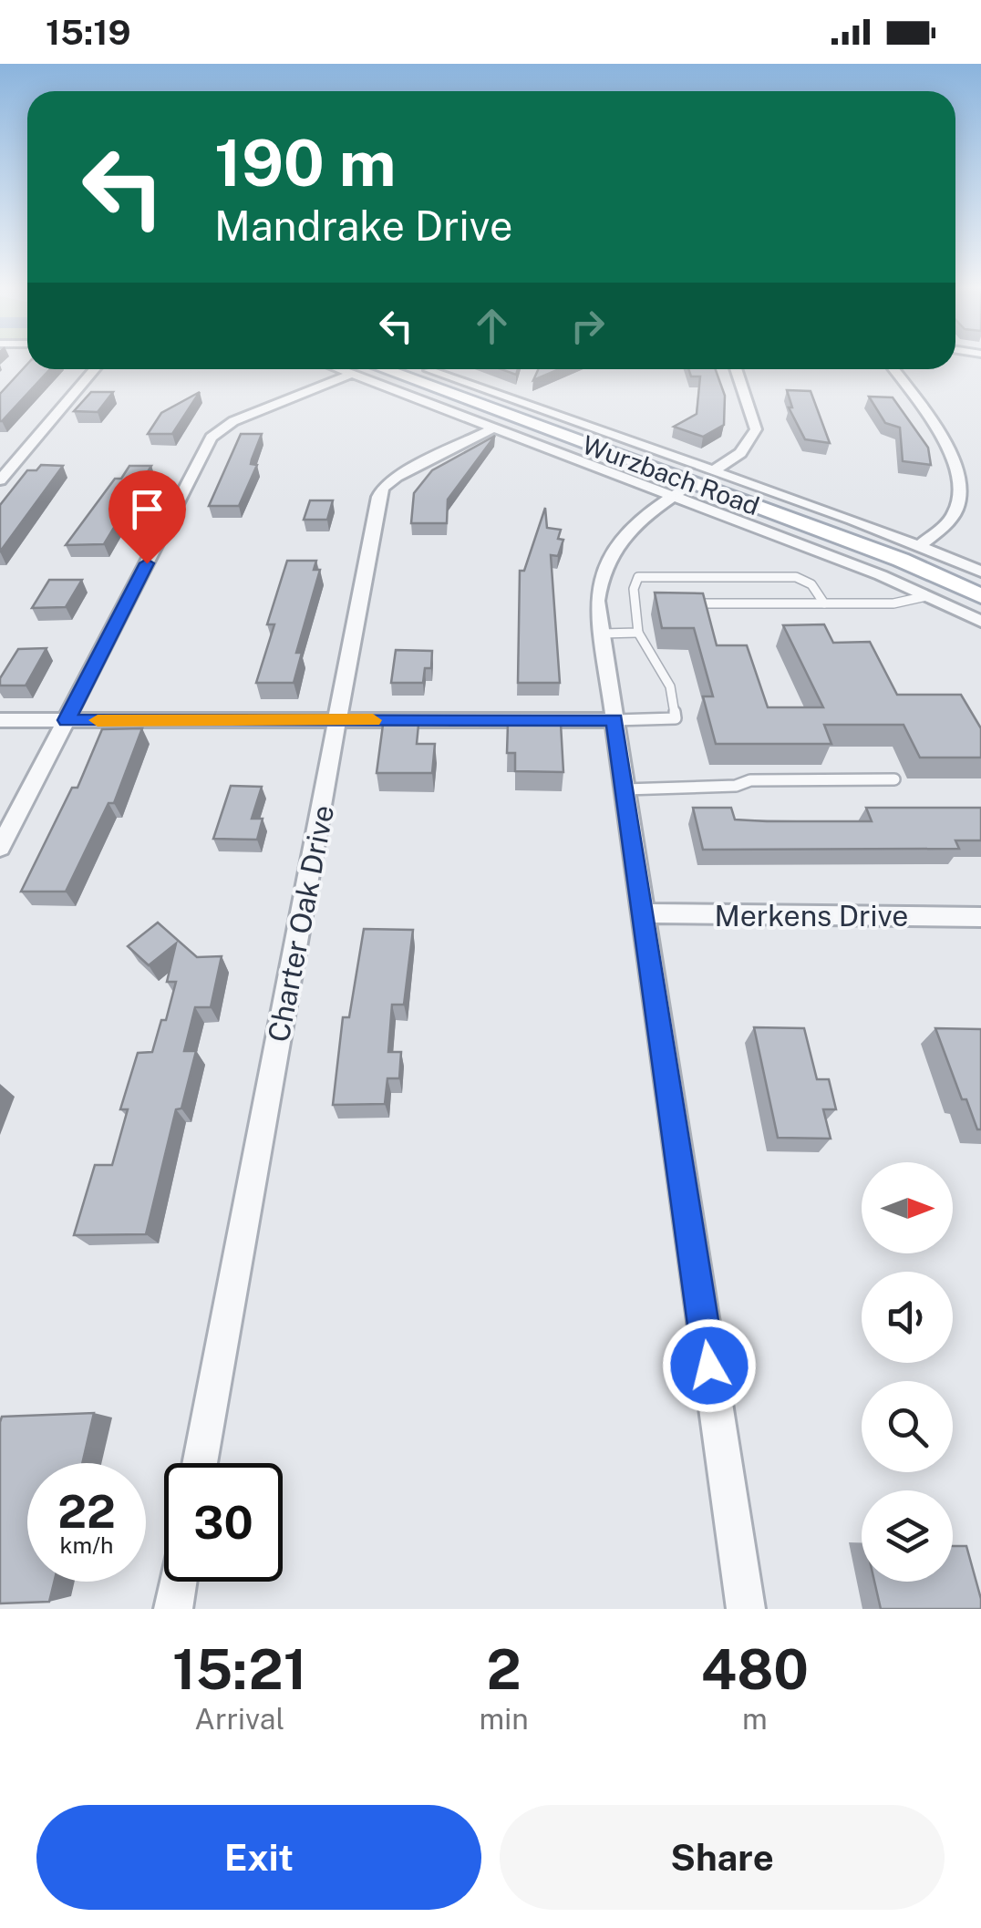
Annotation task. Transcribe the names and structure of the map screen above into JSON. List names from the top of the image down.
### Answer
{
  "streets": {
    "main road": ["Wurzbach Road"],
    "street": ["Merkens Drive", "Charter Oak Drive"]
  },
  "north": "right",
  "page": {
    "status": "15:19",
    "turn": ["190 m", "Mandrake Drive"],
    "speed": "22 km/h",
    "limit": "30",
    "eta": [
      "15:21",
      "Arrival",
      "2",
      "min",
      "480",
      "m"
    ],
    "buttons": ["Exit", "Share"]
  }
}
